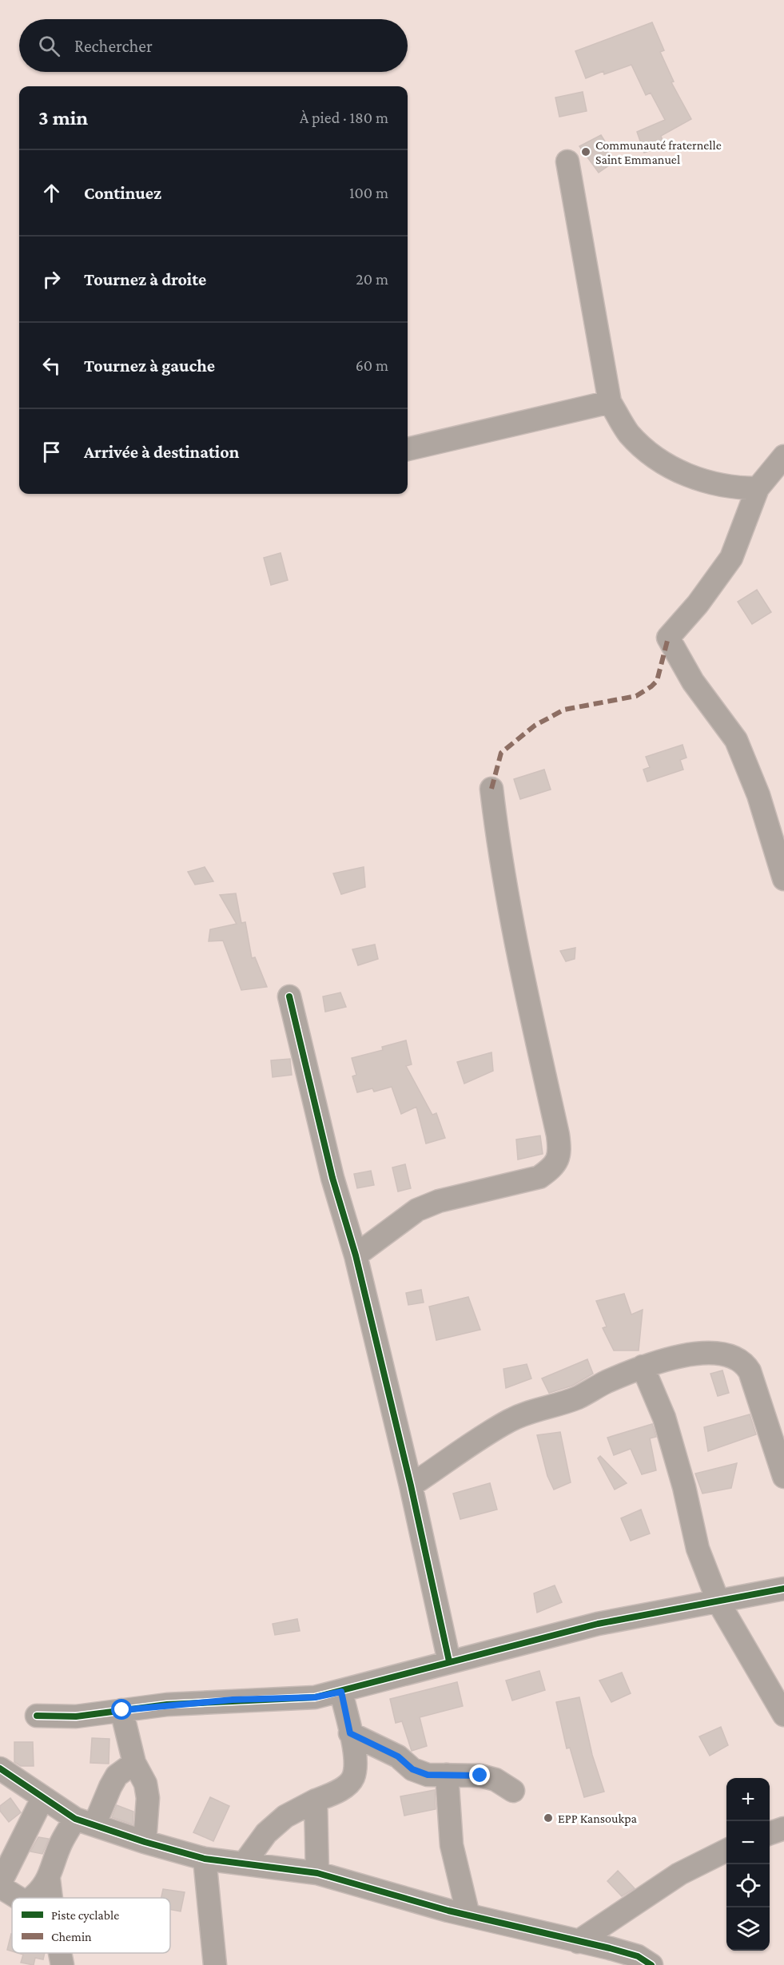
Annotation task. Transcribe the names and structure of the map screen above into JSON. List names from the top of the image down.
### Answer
{
  "places": ["Communauté fraternelle Saint Emmanuel", "EPP Kansoukpa"],
  "legend": ["Piste cyclable", "Chemin"],
  "page": {
    "search": "Rechercher",
    "heading": ["3 min", "À pied · 180 m"],
    "list": [
      ["Continuez", "100 m"],
      ["Tournez à droite", "20 m"],
      ["Tournez à gauche", "60 m"],
      "Arrivée à destination"
    ],
    "map_buttons": ["+", "−"]
  }
}
